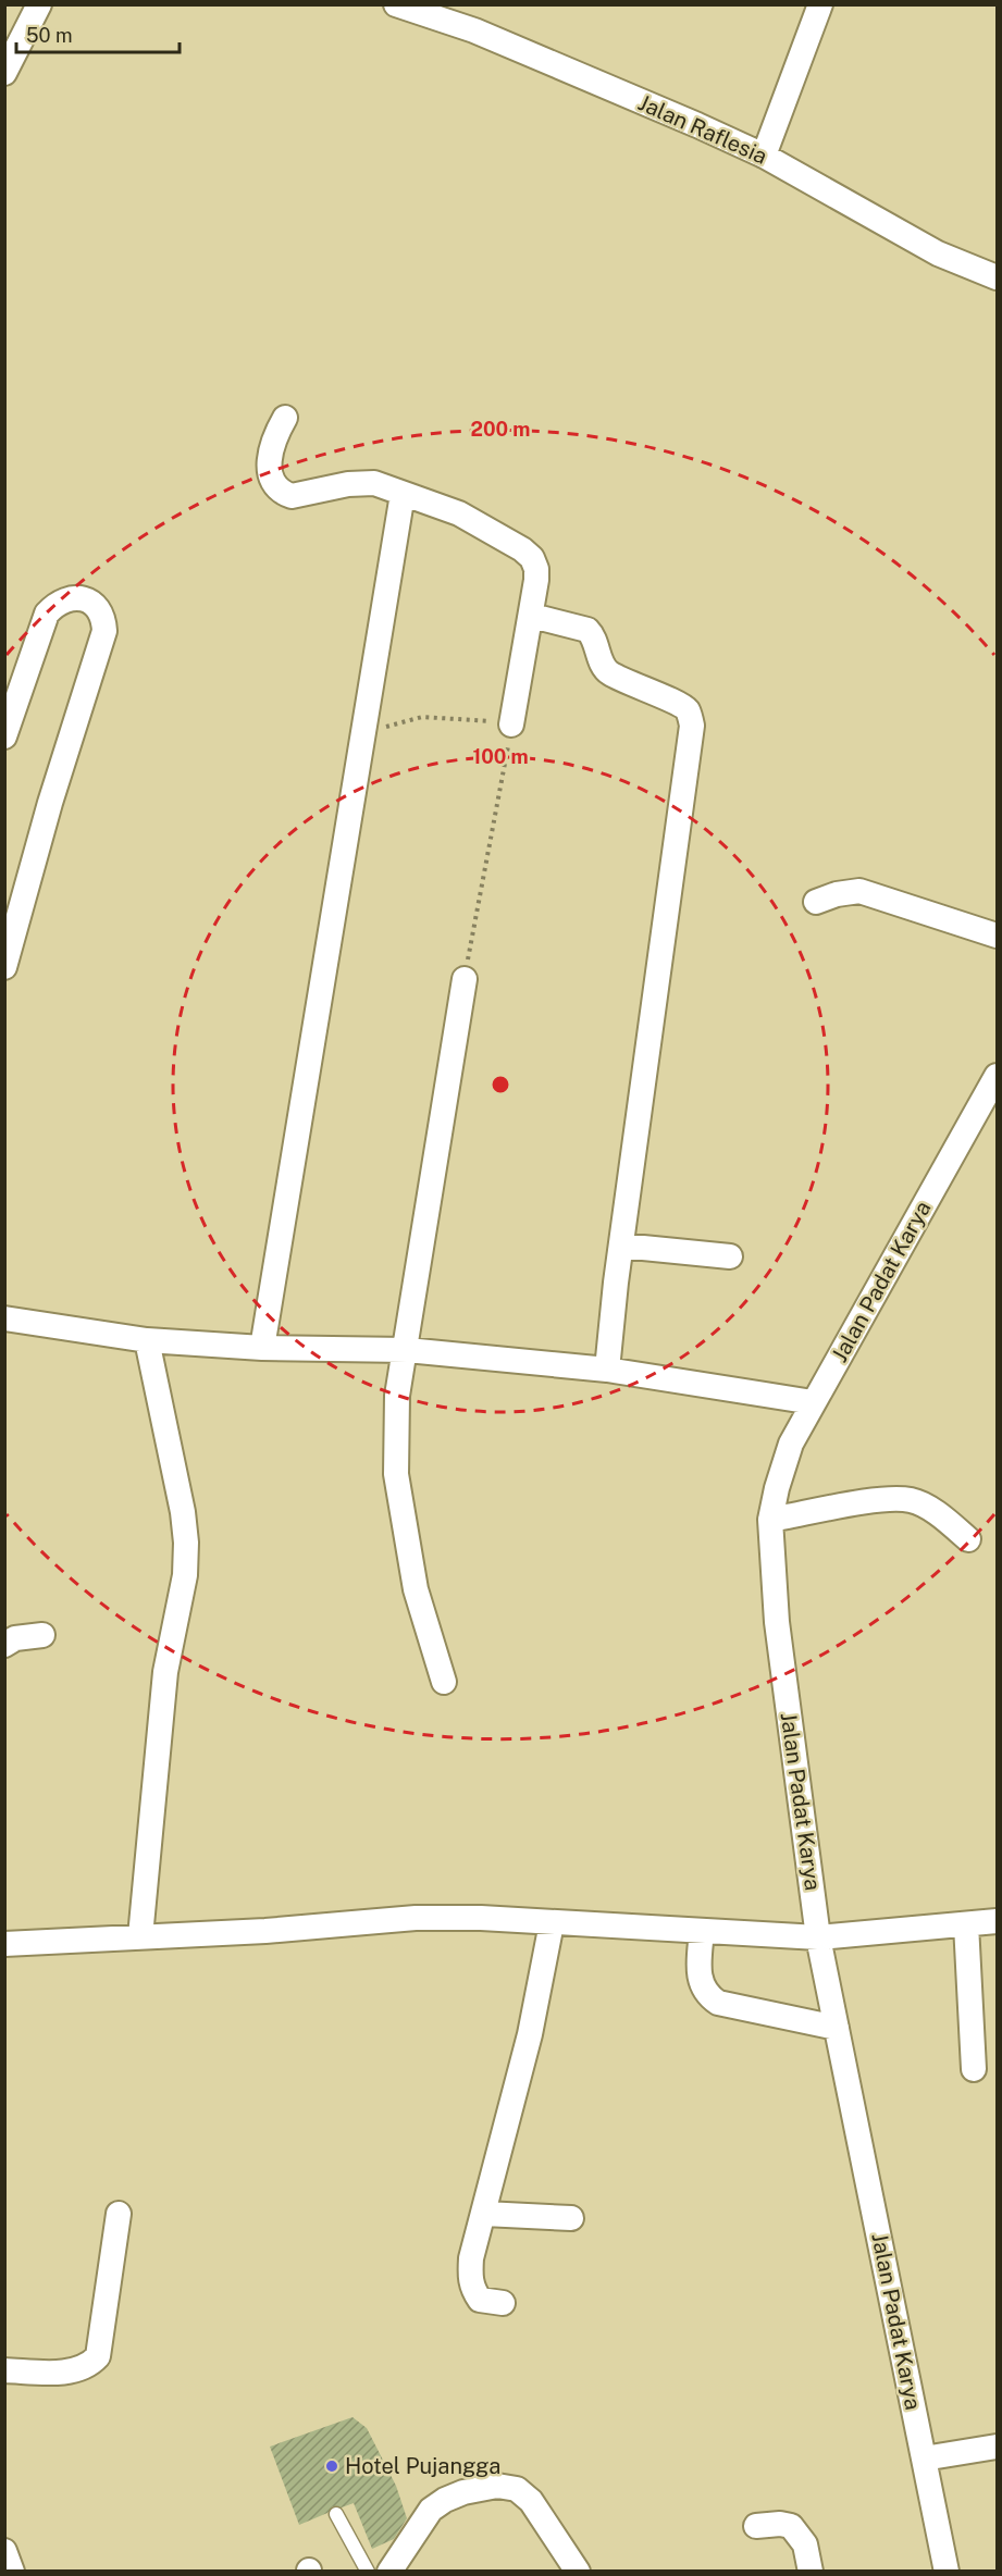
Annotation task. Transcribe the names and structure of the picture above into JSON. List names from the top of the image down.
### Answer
{
  "streets": {
    "street": ["Jalan Raflesia", "Jalan Padat Karya"]
  },
  "places": ["Hotel Pujangga"],
  "scale_bar": "50 m",
  "rings": ["200 m", "100 m"]
}
